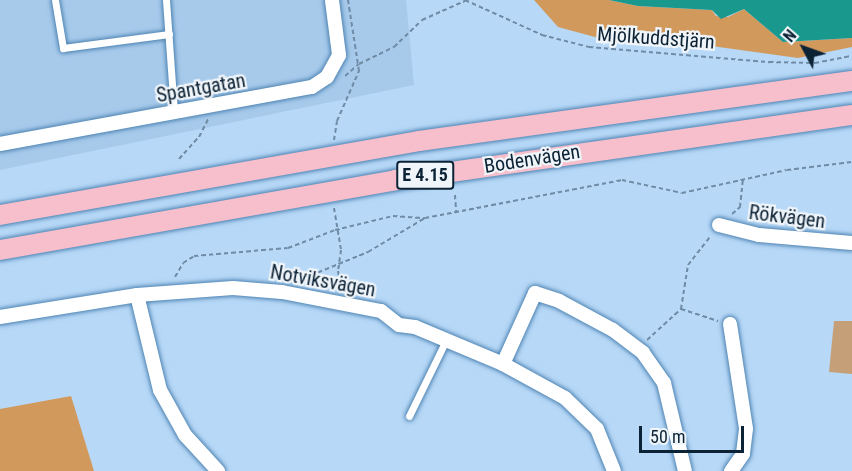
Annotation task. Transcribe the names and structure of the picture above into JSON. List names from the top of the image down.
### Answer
{
  "streets": {
    "main road": ["Bodenvägen", "E 4.15"],
    "street": ["Spantgatan", "Rökvägen", "Notviksvägen"],
    "path": ["Mjölkuddstjärn"]
  },
  "scale_bar": "50 m",
  "north": "top left"
}
